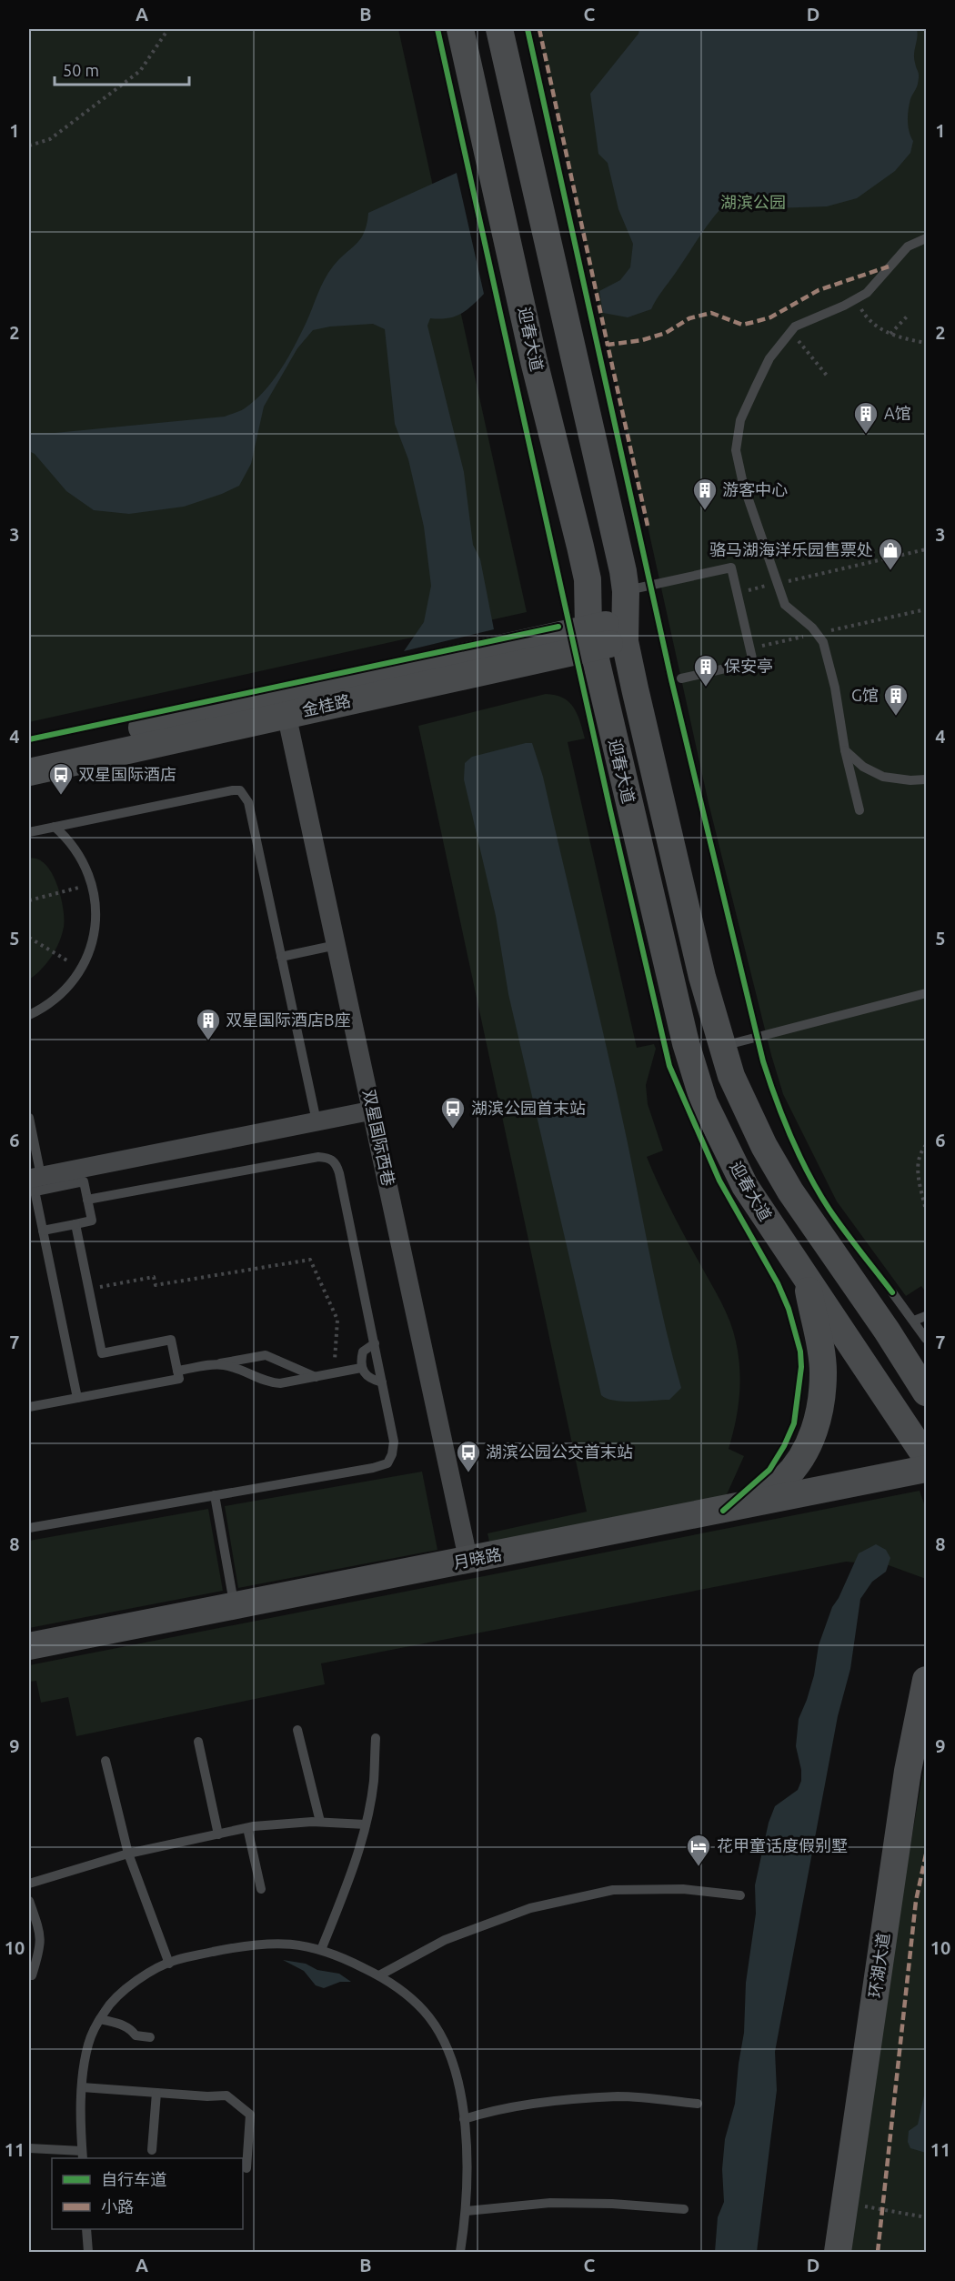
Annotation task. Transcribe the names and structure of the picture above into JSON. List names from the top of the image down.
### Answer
{
  "streets": {
    "main road": [
      "迎春大道",
      "金桂路",
      "月晓路",
      "环湖大道"
    ],
    "street": ["双星国际西巷"]
  },
  "crossings": [
    ["迎春大道", "金桂路"],
    ["金桂路", "双星国际西巷"],
    ["双星国际西巷", "月晓路"]
  ],
  "parks": ["湖滨公园"],
  "places": {
    "building": [
      "A馆",
      "游客中心",
      "保安亭",
      "G馆",
      "双星国际酒店B座"
    ],
    "shop": ["骆马湖海洋乐园售票处"],
    "bus stop": ["双星国际酒店", "湖滨公园首末站", "湖滨公园公交首末站"],
    "hotel": ["花甲童话度假别墅"]
  },
  "legend": ["自行车道", "小路"],
  "scale_bar": "50 m",
  "grid": {
    "columns": [
      "A",
      "B",
      "C",
      "D"
    ],
    "rows": [
      "1",
      "2",
      "3",
      "4",
      "5",
      "6",
      "7",
      "8",
      "9",
      "10",
      "11"
    ]
  }
}
